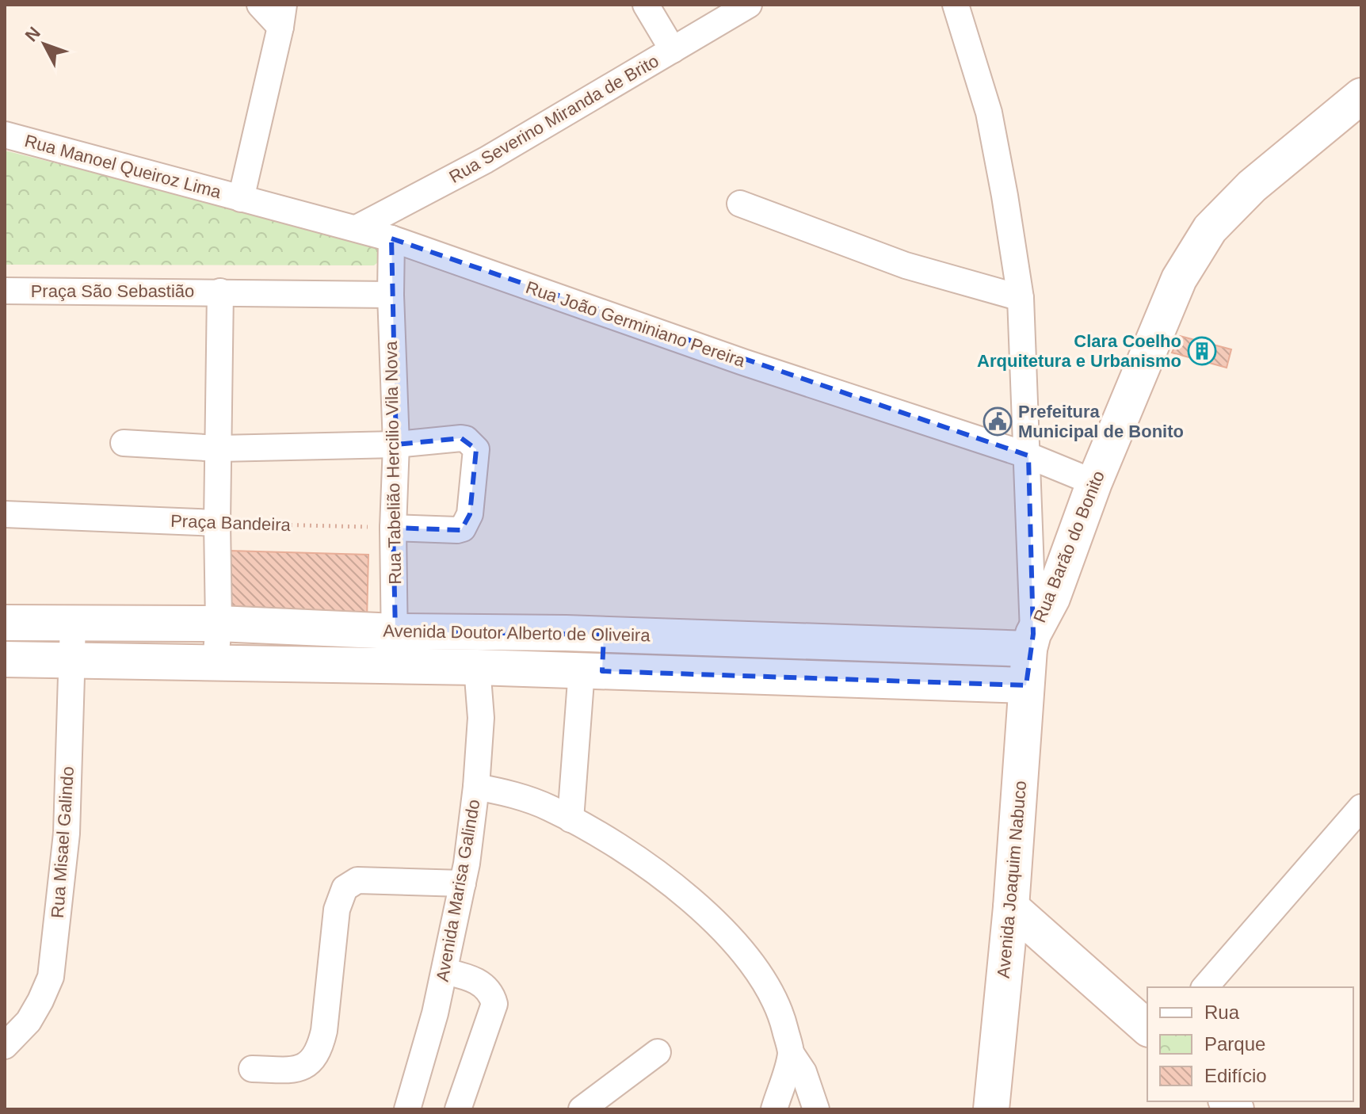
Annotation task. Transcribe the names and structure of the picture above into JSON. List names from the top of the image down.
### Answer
{
  "streets": {
    "street": [
      "Rua Severino Miranda de Brito",
      "Rua Manoel Queiroz Lima",
      "Praça São Sebastião",
      "Rua João Germiniano Pereira",
      "Rua Tabelião Hercilio Vila Nova",
      "Praça Bandeira",
      "Rua Barão do Bonito",
      "Avenida Doutor Alberto de Oliveira",
      "Rua Misael Galindo",
      "Avenida Joaquim Nabuco",
      "Avenida Marisa Galindo"
    ]
  },
  "crossings": [
    ["Rua Severino Miranda de Brito", "Rua João Germiniano Pereira"],
    ["Rua Manoel Queiroz Lima", "Rua João Germiniano Pereira"],
    ["Praça São Sebastião", "Rua Tabelião Hercilio Vila Nova"],
    ["Rua João Germiniano Pereira", "Rua Tabelião Hercilio Vila Nova"],
    ["Rua João Germiniano Pereira", "Rua Barão do Bonito"],
    ["Rua Tabelião Hercilio Vila Nova", "Praça Bandeira"],
    ["Rua Tabelião Hercilio Vila Nova", "Avenida Doutor Alberto de Oliveira"],
    ["Rua Barão do Bonito", "Avenida Doutor Alberto de Oliveira"],
    ["Rua Barão do Bonito", "Avenida Joaquim Nabuco"],
    ["Avenida Doutor Alberto de Oliveira", "Rua Misael Galindo"],
    ["Avenida Doutor Alberto de Oliveira", "Avenida Joaquim Nabuco"],
    ["Avenida Doutor Alberto de Oliveira", "Avenida Marisa Galindo"]
  ],
  "places": {
    "building": ["Clara Coelho Arquitetura e Urbanismo"],
    "public building": ["Prefeitura Municipal de Bonito"]
  },
  "legend": ["Rua", "Parque", "Edifício"],
  "north": "top left"
}
